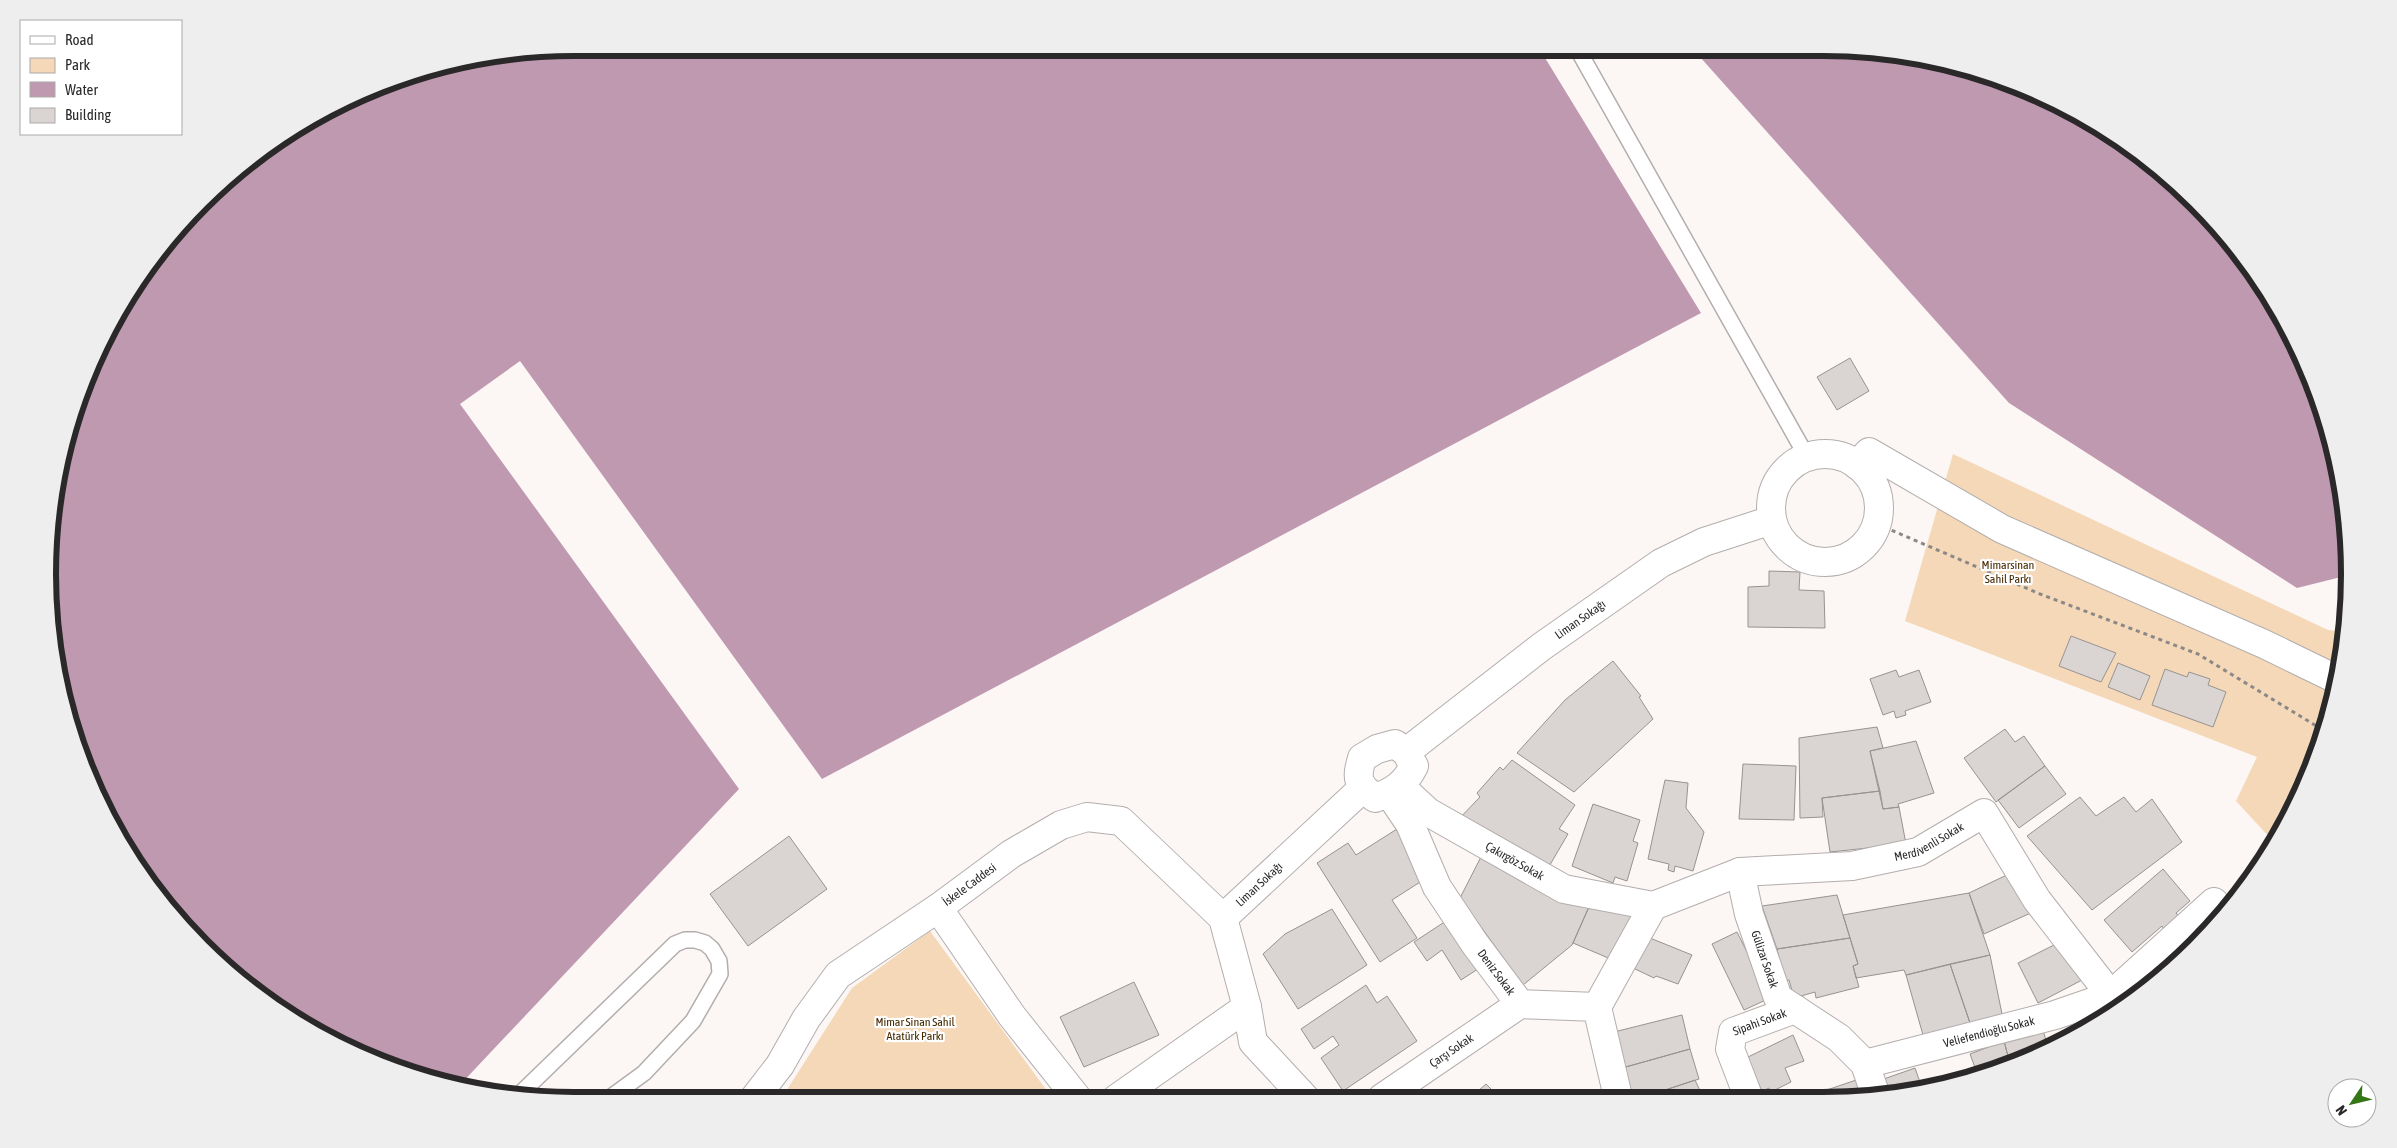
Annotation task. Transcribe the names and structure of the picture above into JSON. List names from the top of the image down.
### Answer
{
  "streets": {
    "street": [
      "Liman Sokağı",
      "Merdivenli Sokak",
      "Çakırgöz Sokak",
      "İskele Caddesi",
      "Gülizar Sokak",
      "Deniz Sokak",
      "Sipahi Sokak",
      "Veliefendioğlu Sokak",
      "Çarşı Sokak"
    ]
  },
  "crossings": [
    ["Liman Sokağı", "Çakırgöz Sokak"],
    ["Liman Sokağı", "İskele Caddesi"],
    ["Liman Sokağı", "Deniz Sokak"],
    ["Merdivenli Sokak", "Çakırgöz Sokak"],
    ["Merdivenli Sokak", "Gülizar Sokak"],
    ["Merdivenli Sokak", "Veliefendioğlu Sokak"],
    ["Çakırgöz Sokak", "Deniz Sokak"],
    ["Gülizar Sokak", "Sipahi Sokak"],
    ["Gülizar Sokak", "Veliefendioğlu Sokak"],
    ["Deniz Sokak", "Çarşı Sokak"]
  ],
  "parks": ["Mimarsinan Sahil Parkı", "Mimar Sinan Sahil Atatürk Parkı"],
  "legend": [
    "Road",
    "Park",
    "Water",
    "Building"
  ],
  "north": "bottom left"
}
